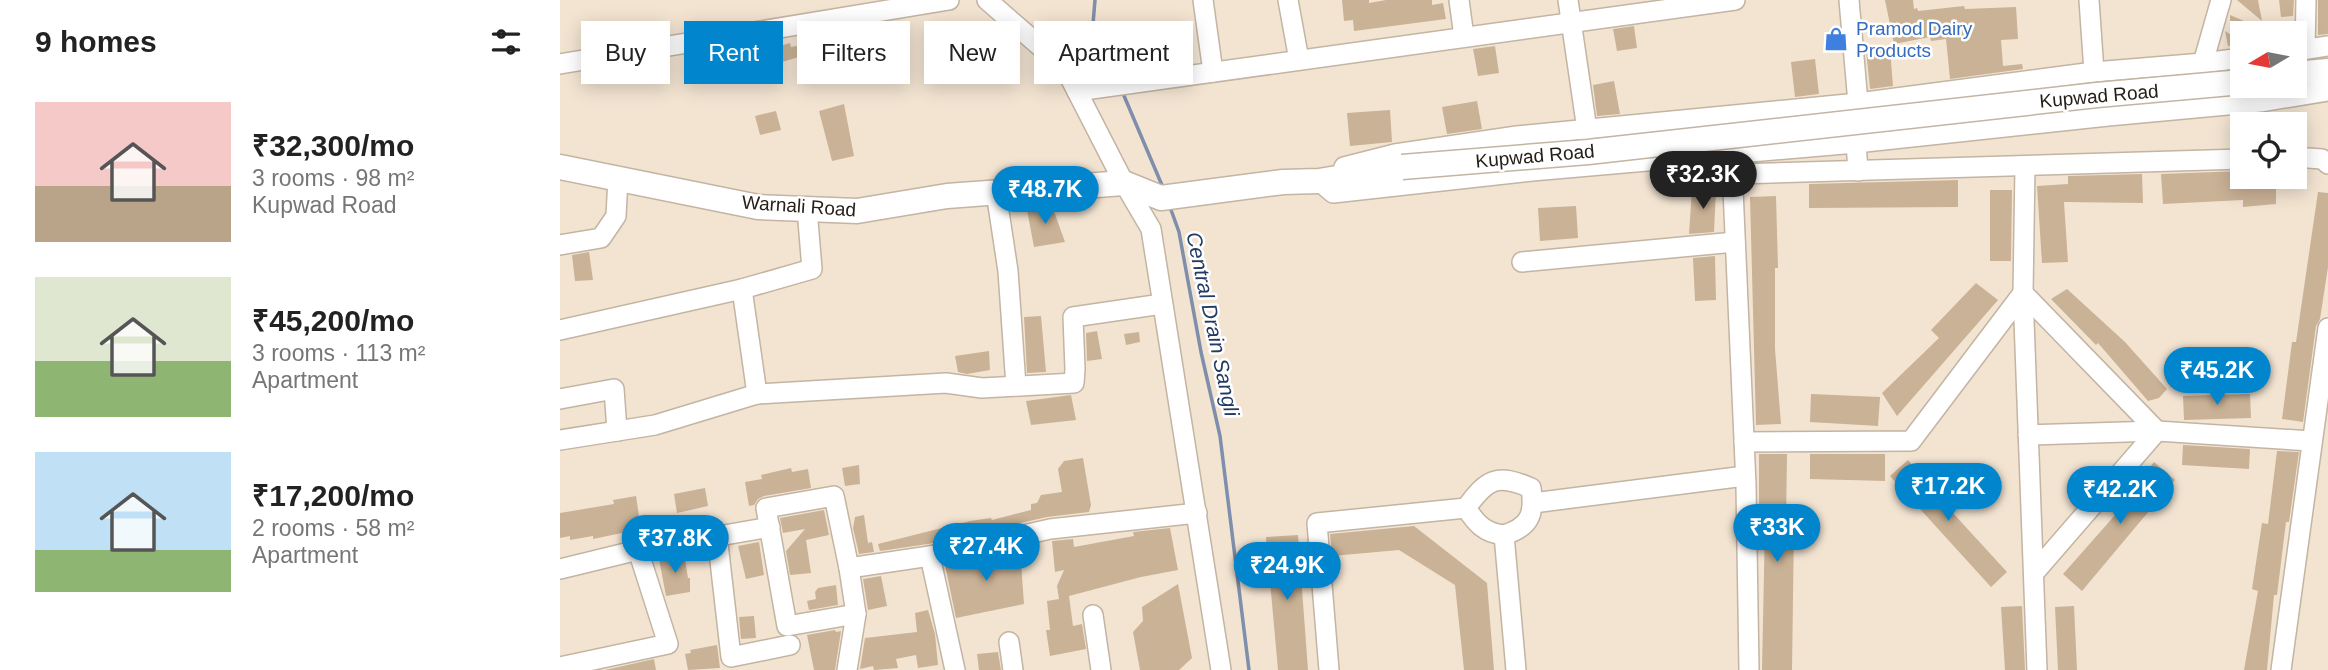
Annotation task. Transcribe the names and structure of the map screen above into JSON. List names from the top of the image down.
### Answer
{
  "streets": {
    "main road": ["Kupwad Road", "Warnali Road"]
  },
  "crossings": [
    ["Kupwad Road", "Warnali Road"]
  ],
  "water": ["Central Drain Sangli"],
  "places": {
    "shop": ["Pramod Dairy Products"]
  },
  "north": "left",
  "page": {
    "heading": "9 homes",
    "chip": [
      "Buy",
      "Rent",
      "Filters",
      "New",
      "Apartment"
    ],
    "list": [
      {
        "name": "₹32,300/mo",
        "note": "3 rooms · 98 m² · Kupwad Road"
      },
      {
        "name": "₹45,200/mo",
        "note": "3 rooms · 113 m² · Apartment"
      },
      {
        "name": "₹17,200/mo",
        "note": "2 rooms · 58 m² · Apartment"
      }
    ],
    "price": [
      "₹32.3K",
      "₹48.7K",
      "₹45.2K",
      "₹17.2K",
      "₹42.2K",
      "₹33K",
      "₹37.8K",
      "₹27.4K",
      "₹24.9K"
    ]
  }
}
